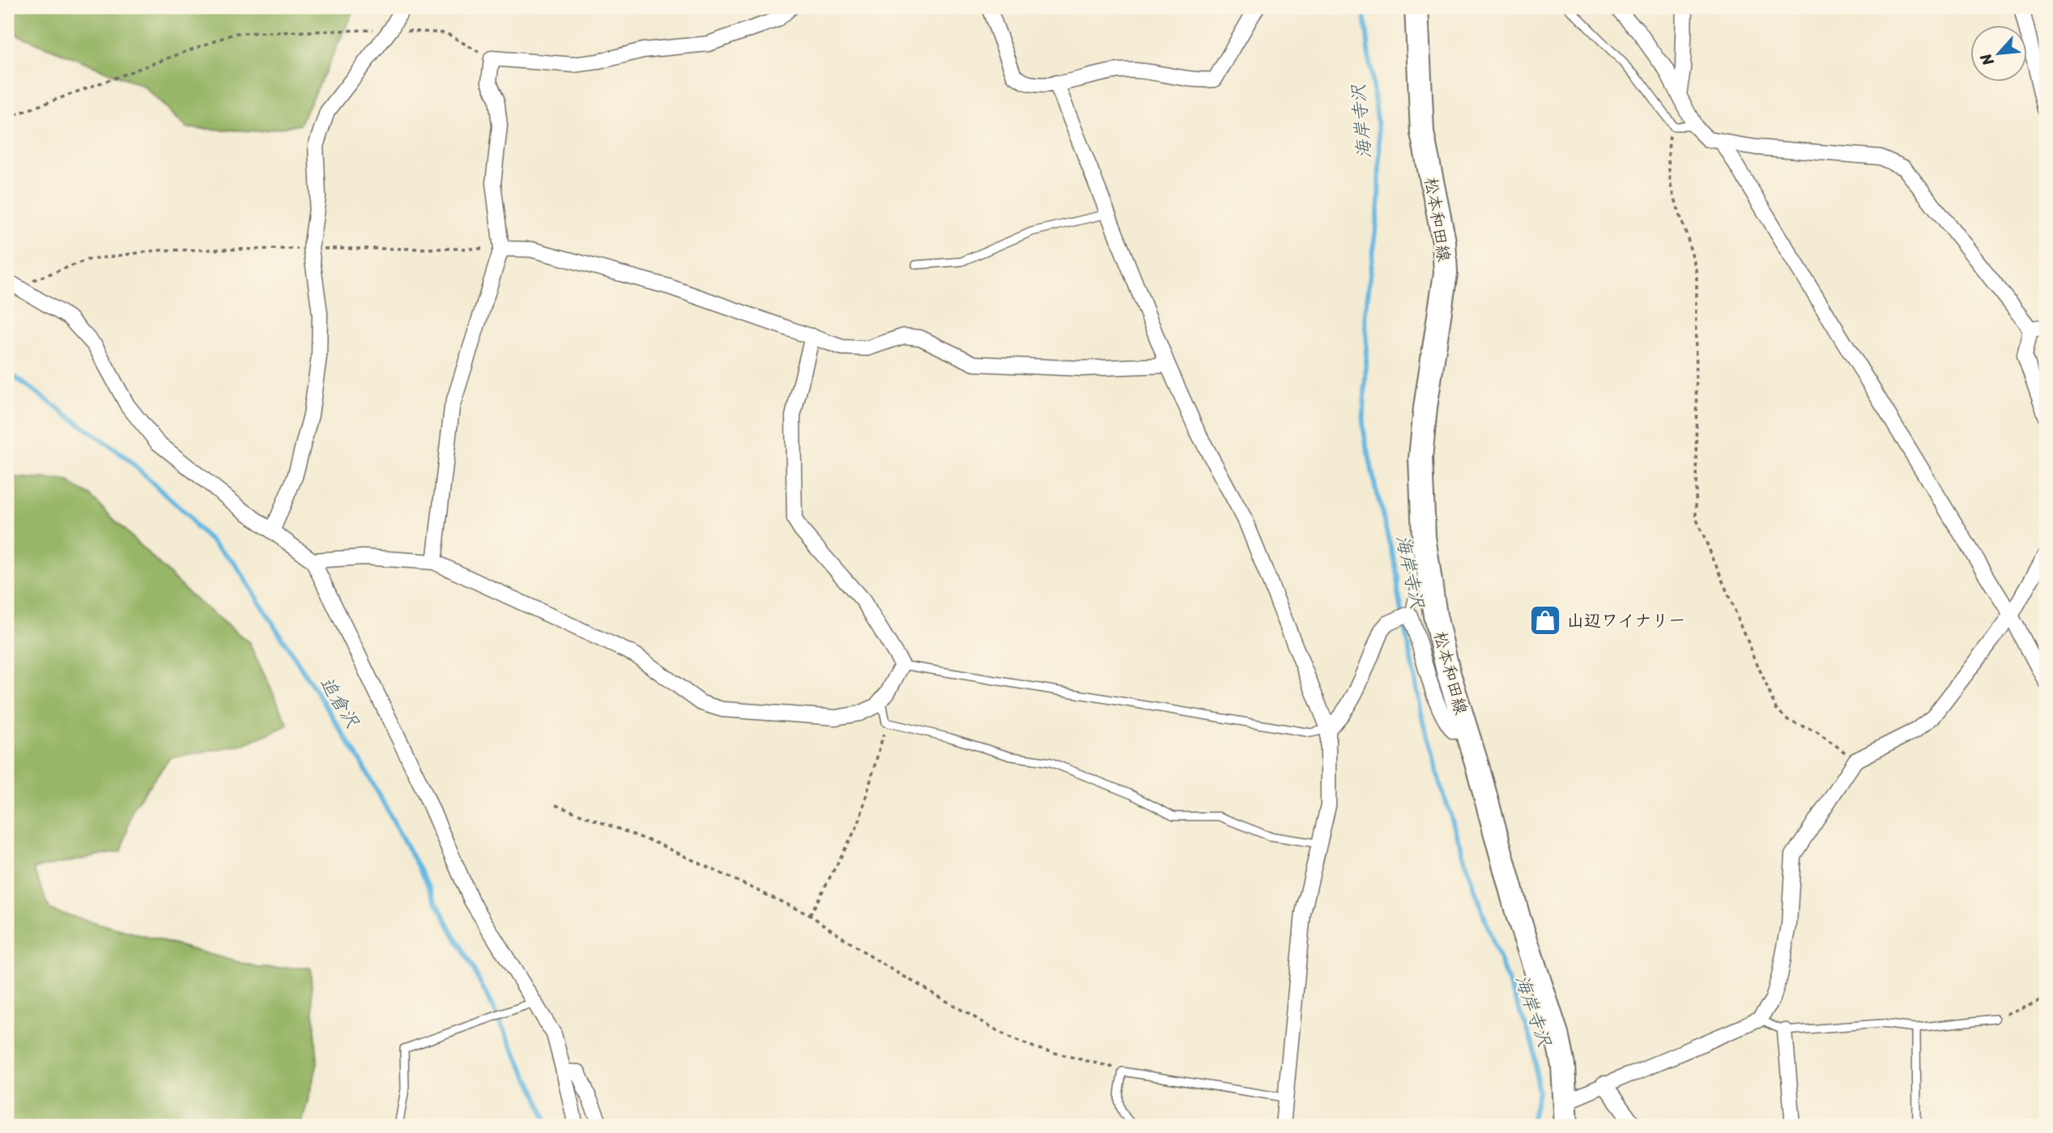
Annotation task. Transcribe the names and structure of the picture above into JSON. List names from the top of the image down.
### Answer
{
  "streets": {
    "main road": ["松本和田線"]
  },
  "water": ["海岸寺沢", "追倉沢"],
  "places": {
    "shop": ["山辺ワイナリー"]
  },
  "north": "bottom left"
}
